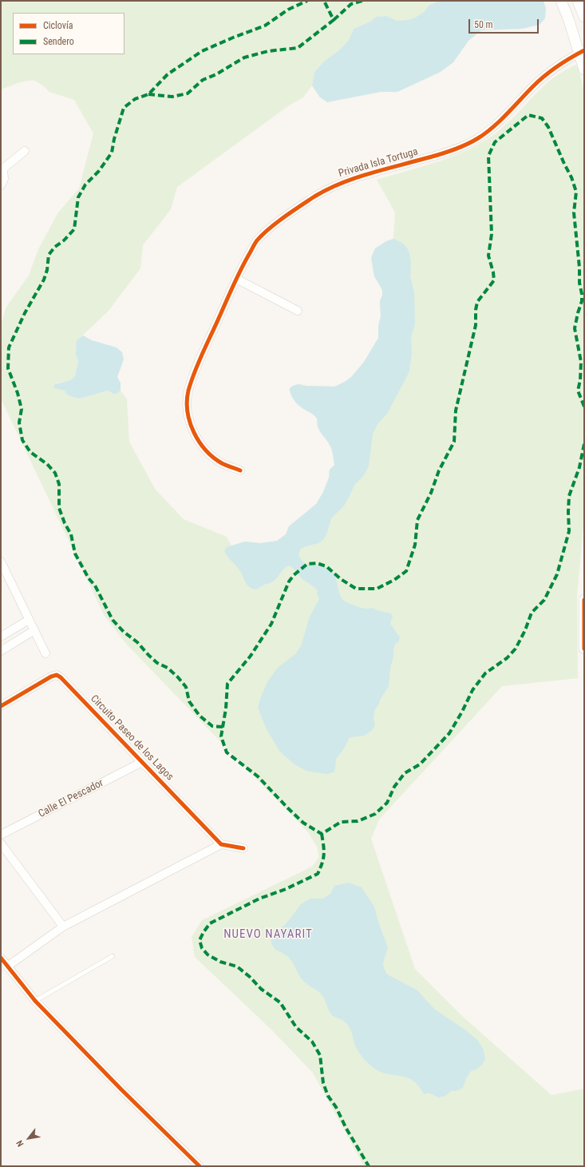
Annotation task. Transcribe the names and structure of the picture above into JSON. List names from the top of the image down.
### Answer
{
  "streets": {
    "street": ["Privada Isla Tortuga", "Circuito Paseo de los Lagos", "Calle El Pescador"]
  },
  "crossings": [
    ["Circuito Paseo de los Lagos", "Calle El Pescador"]
  ],
  "districts": ["NUEVO NAYARIT"],
  "legend": ["Ciclovía", "Sendero"],
  "scale_bar": "50 m",
  "north": "bottom left"
}
